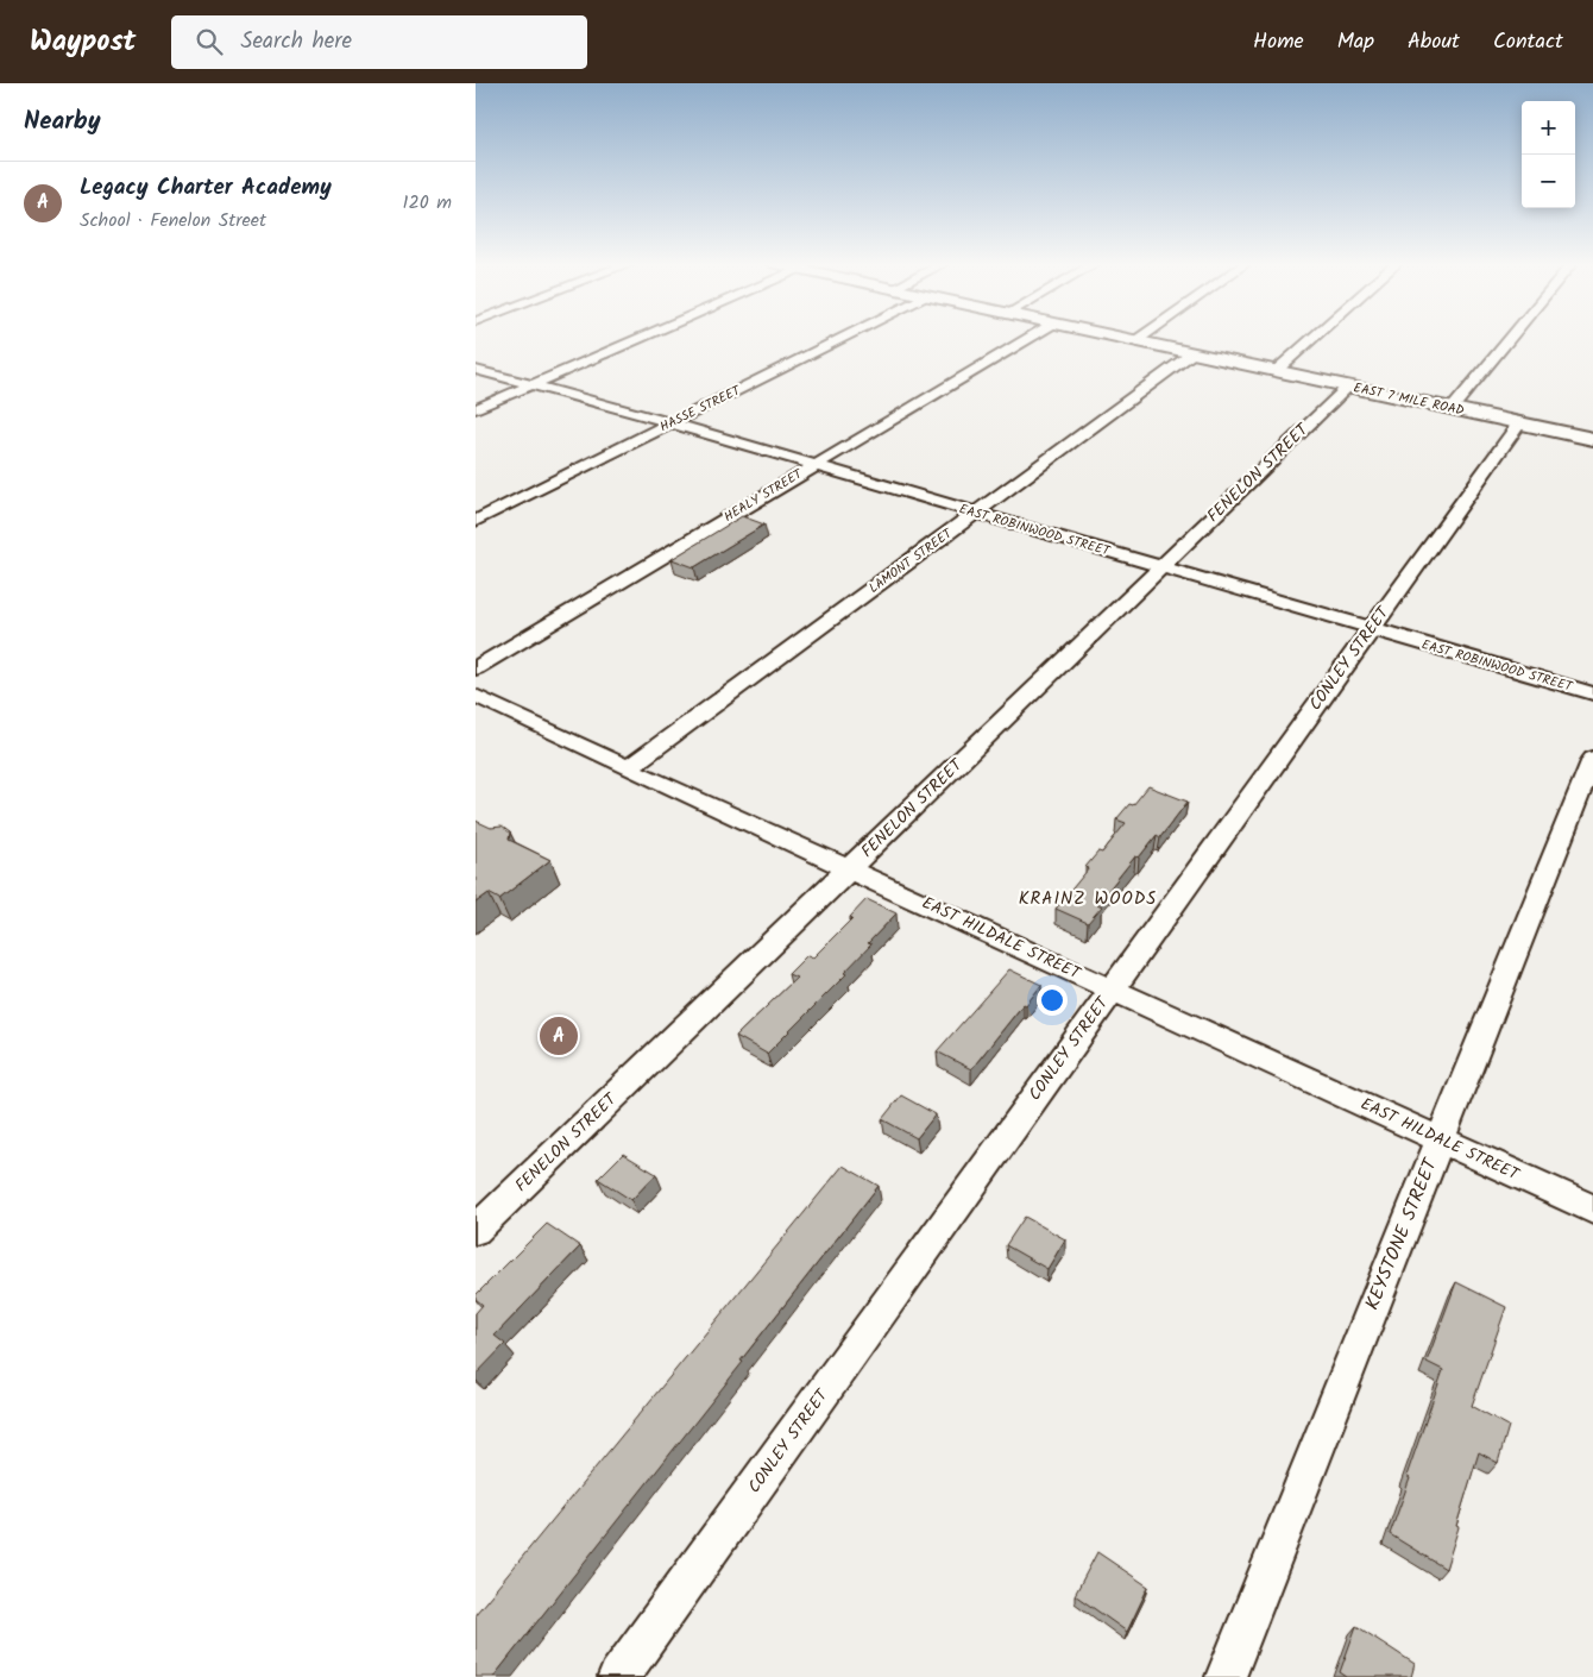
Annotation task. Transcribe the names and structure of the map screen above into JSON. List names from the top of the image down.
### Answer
{
  "streets": {
    "street": [
      "EAST 7 MILE ROAD",
      "HASSE STREET",
      "FENELON STREET",
      "HEALY STREET",
      "EAST ROBINWOOD STREET",
      "LAMONT STREET",
      "CONLEY STREET",
      "EAST HILDALE STREET",
      "KEYSTONE STREET"
    ]
  },
  "crossings": [
    ["EAST 7 MILE ROAD", "FENELON STREET"],
    ["EAST 7 MILE ROAD", "LAMONT STREET"],
    ["EAST 7 MILE ROAD", "CONLEY STREET"],
    ["HASSE STREET", "EAST ROBINWOOD STREET"],
    ["FENELON STREET", "EAST ROBINWOOD STREET"],
    ["FENELON STREET", "EAST HILDALE STREET"],
    ["HEALY STREET", "EAST ROBINWOOD STREET"],
    ["EAST ROBINWOOD STREET", "LAMONT STREET"],
    ["EAST ROBINWOOD STREET", "CONLEY STREET"],
    ["LAMONT STREET", "EAST HILDALE STREET"],
    ["CONLEY STREET", "EAST HILDALE STREET"],
    ["EAST HILDALE STREET", "KEYSTONE STREET"]
  ],
  "districts": ["KRAINZ WOODS"],
  "page": {
    "header": "Waypost",
    "search": "Search here",
    "nav": [
      "Home",
      "Map",
      "About",
      "Contact"
    ],
    "heading": "Nearby",
    "map_buttons": ["+", "−"],
    "list": [
      {
        "mark": "A",
        "name": "Legacy Charter Academy",
        "note": "School · Fenelon Street",
        "value": "120 m"
      }
    ],
    "pins": "A"
  }
}
